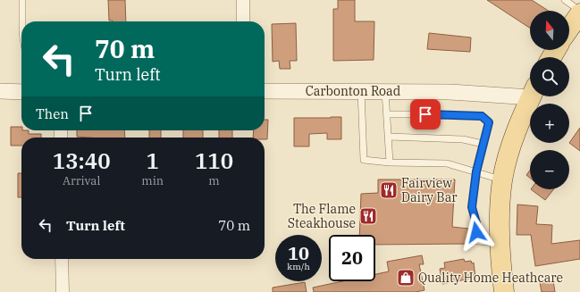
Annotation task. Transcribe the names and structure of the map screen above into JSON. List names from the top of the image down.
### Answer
{
  "streets": {
    "street": ["Carbonton Road"]
  },
  "places": {
    "restaurant": ["Fairview Dairy Bar", "The Flame Steakhouse"],
    "shop": ["Quality Home Heathcare"]
  },
  "north": "top",
  "page": {
    "map_buttons": ["+", "−"],
    "turn": ["70 m", "Turn left"],
    "then": "Then",
    "eta": [
      "13:40",
      "Arrival",
      "1",
      "min",
      "110",
      "m"
    ],
    "list": [
      {
        "name": "Turn left",
        "value": "70 m"
      }
    ],
    "speed": "10 km/h",
    "limit": "20"
  }
}
